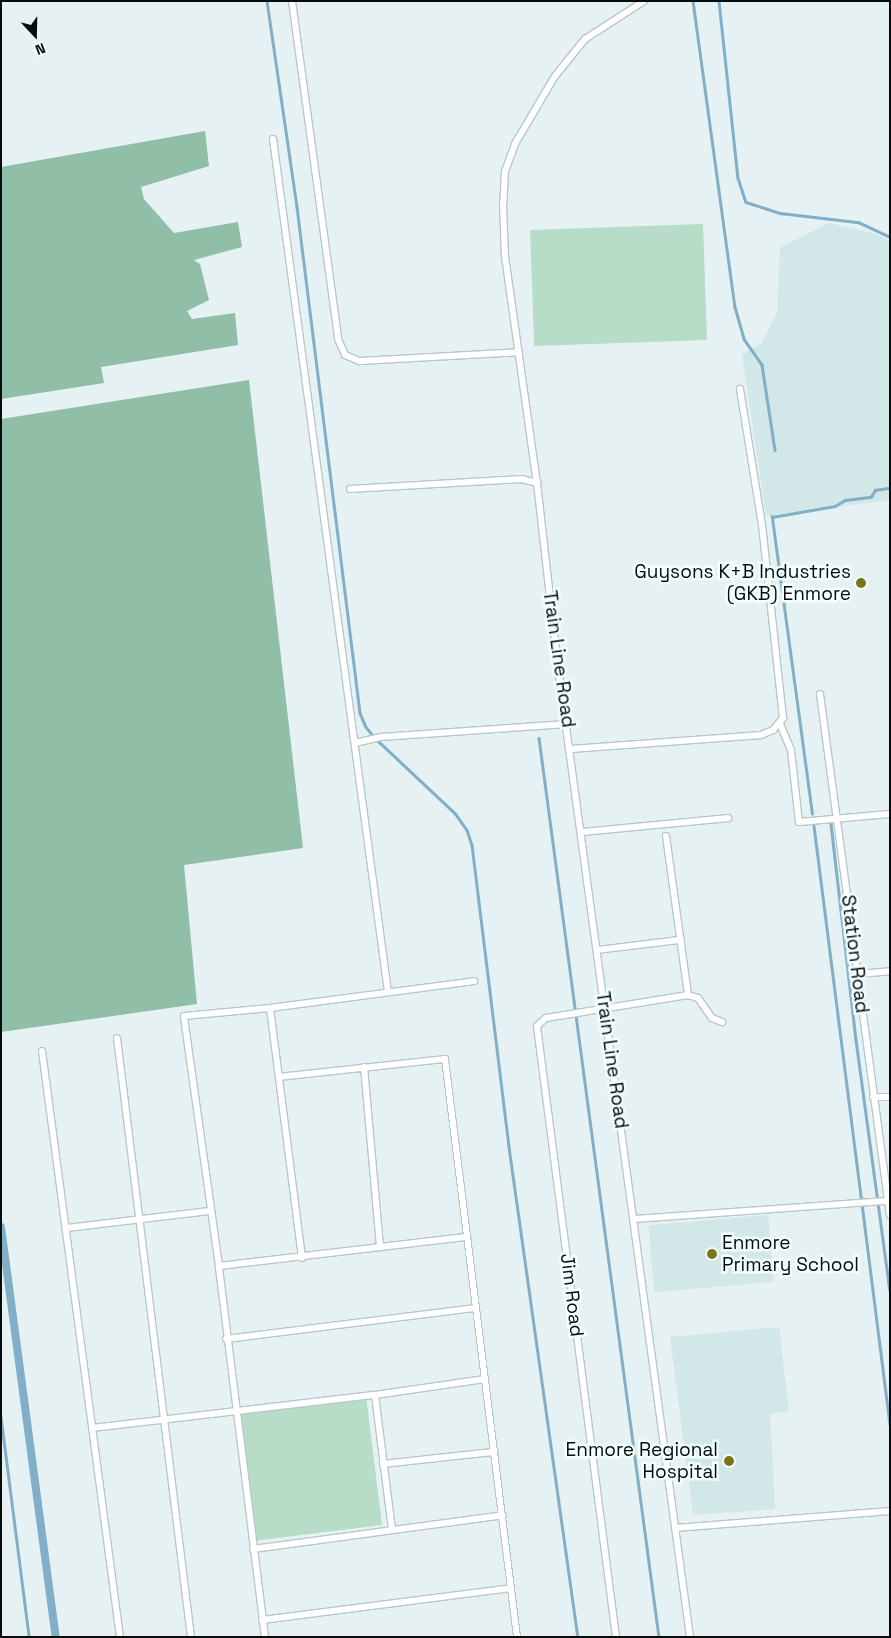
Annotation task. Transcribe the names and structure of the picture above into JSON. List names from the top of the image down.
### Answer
{
  "streets": {
    "street": ["Train Line Road", "Station Road", "Jim Road"]
  },
  "crossings": [
    ["Train Line Road", "Jim Road"]
  ],
  "places": ["Guysons K+B Industries (GKB) Enmore", "Enmore Primary School", "Enmore Regional Hospital"],
  "north": "bottom"
}
